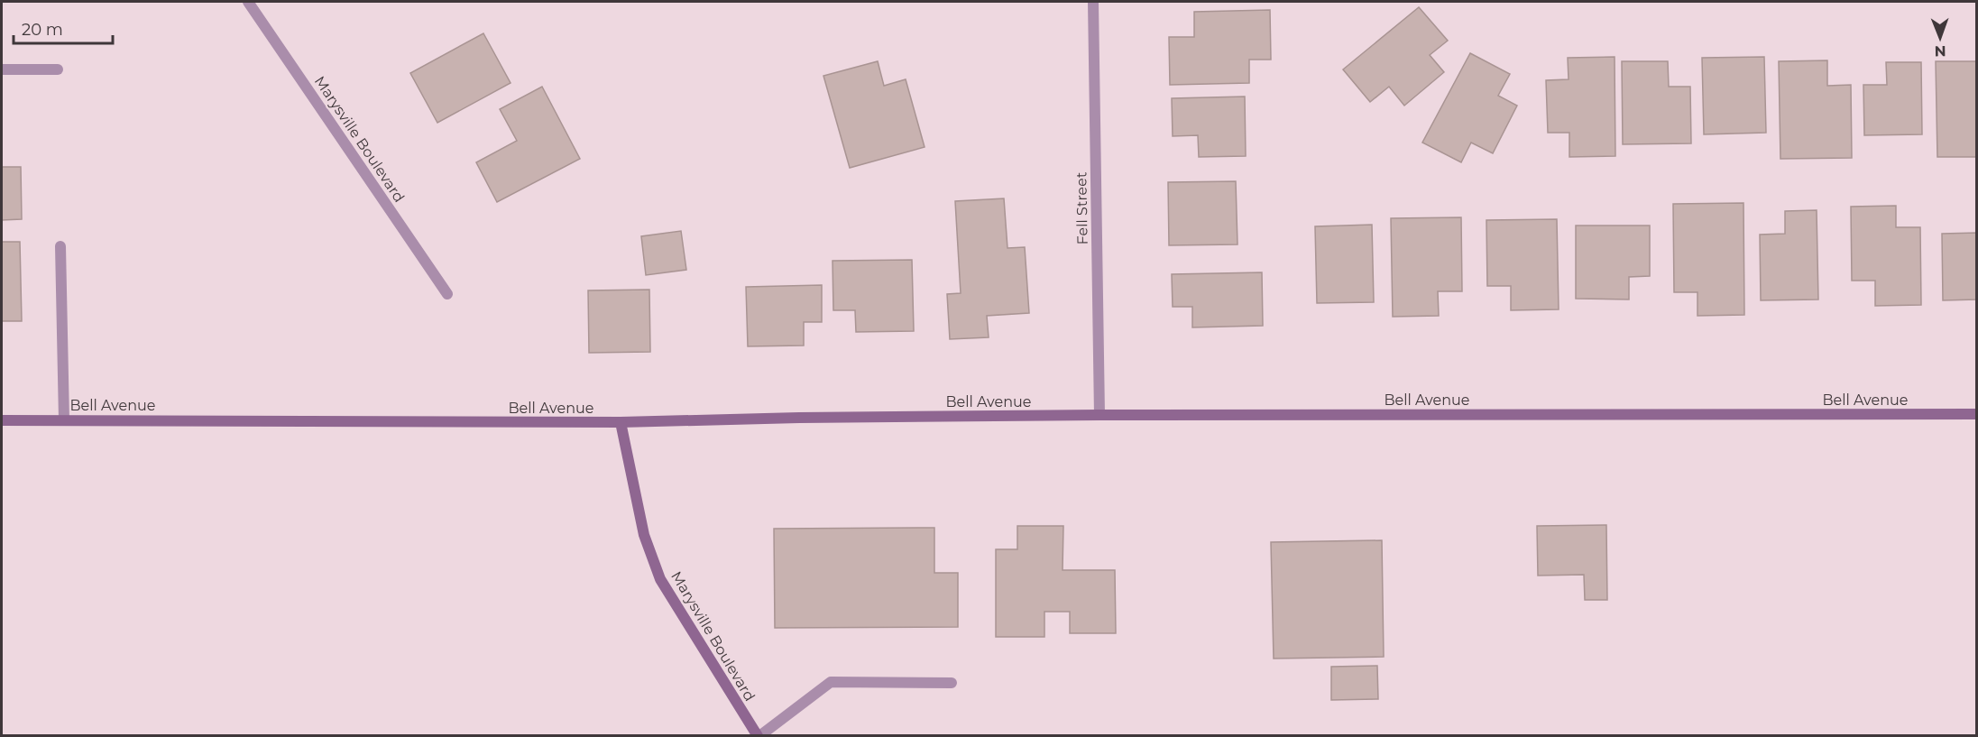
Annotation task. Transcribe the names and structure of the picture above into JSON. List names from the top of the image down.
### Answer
{
  "streets": {
    "main road": ["Marysville Boulevard", "Bell Avenue"],
    "street": ["Fell Street"]
  },
  "crossings": [
    ["Marysville Boulevard", "Bell Avenue"],
    ["Fell Street", "Bell Avenue"]
  ],
  "scale_bar": "20 m",
  "north": "bottom"
}
